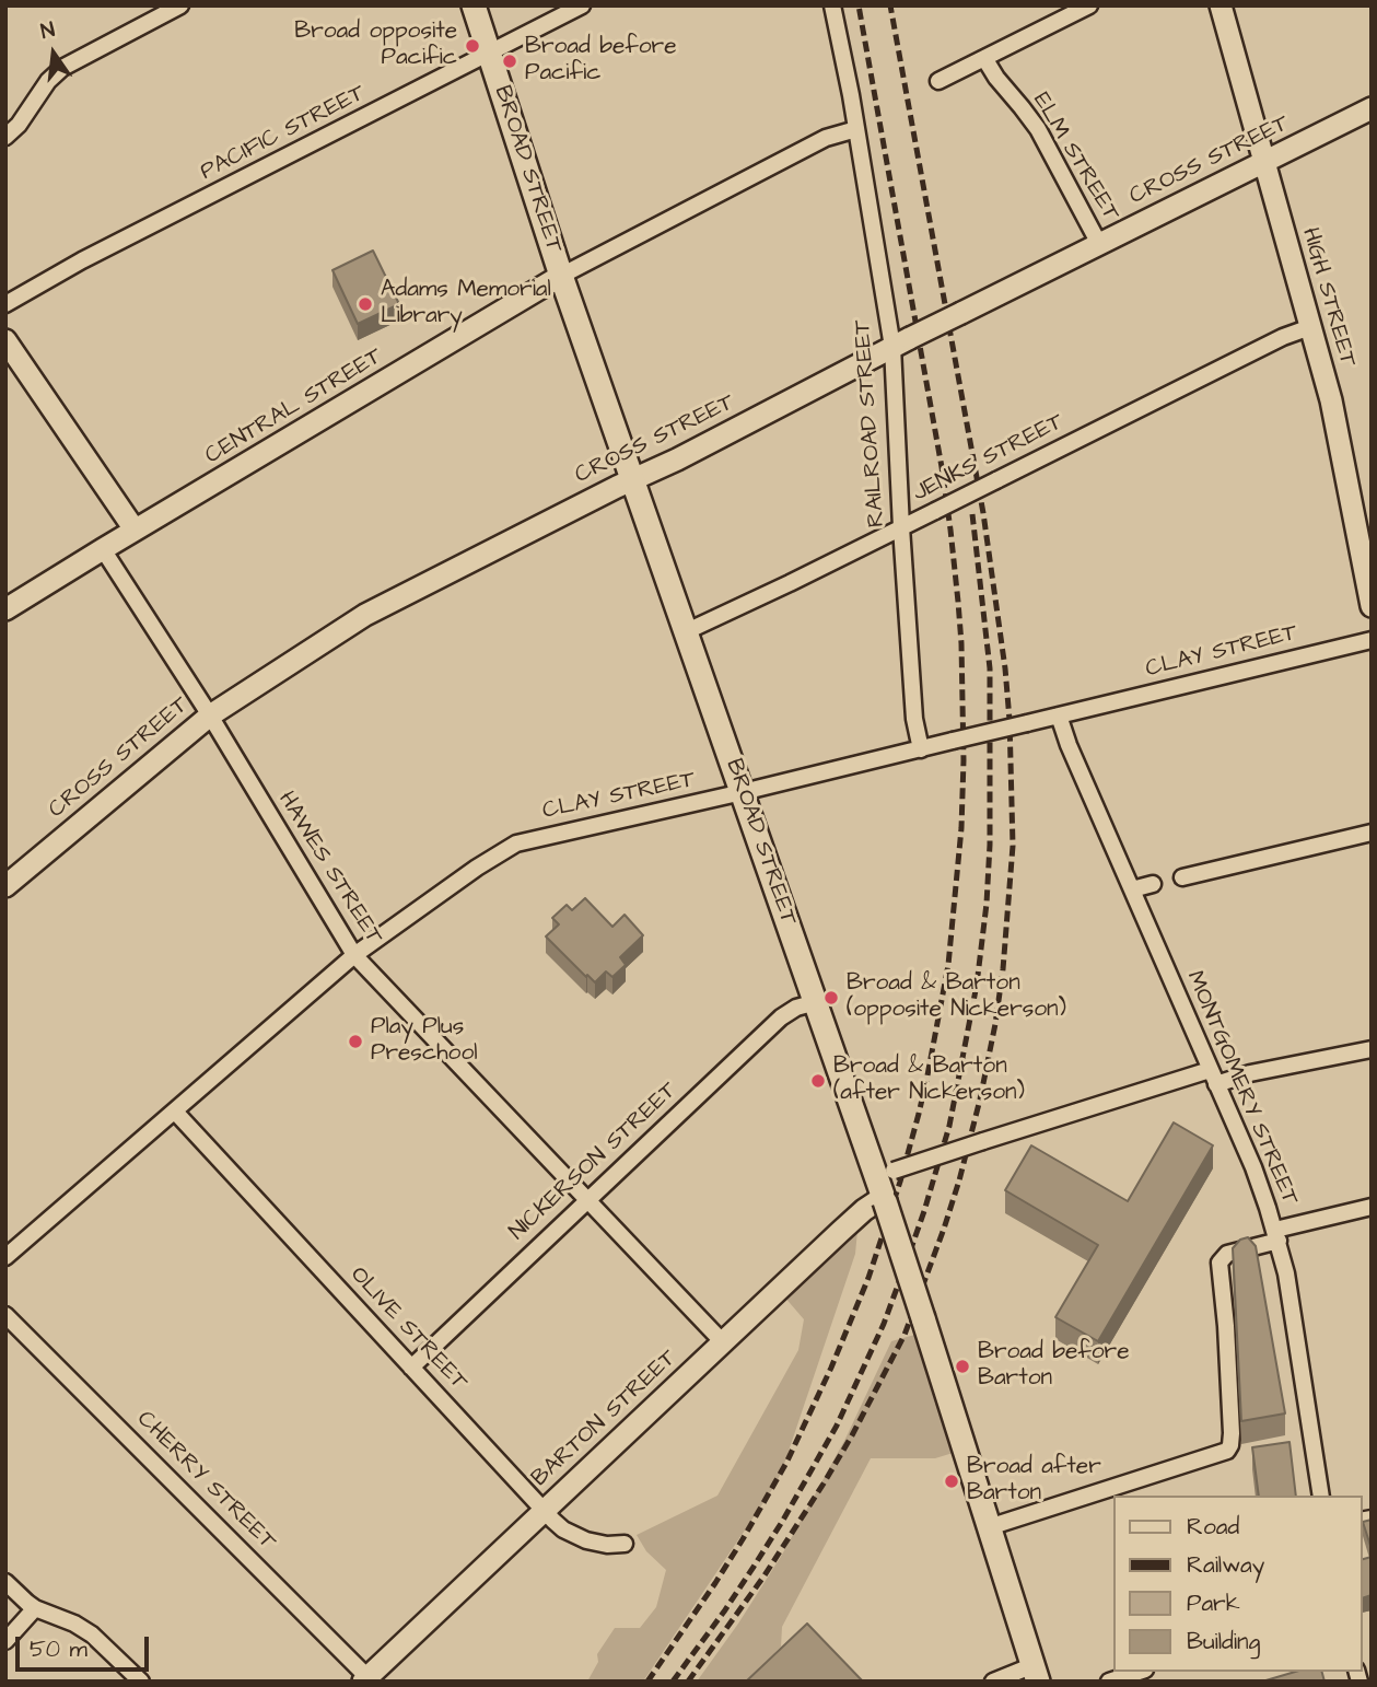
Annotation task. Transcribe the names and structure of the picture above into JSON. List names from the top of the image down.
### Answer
{
  "streets": {
    "main road": [
      "CROSS STREET",
      "BROAD STREET",
      "HIGH STREET",
      "CENTRAL STREET",
      "BARTON STREET"
    ],
    "street": [
      "PACIFIC STREET",
      "ELM STREET",
      "RAILROAD STREET",
      "JENKS STREET",
      "CLAY STREET",
      "HAWES STREET",
      "MONTGOMERY STREET",
      "NICKERSON STREET",
      "OLIVE STREET",
      "CHERRY STREET"
    ]
  },
  "crossings": [
    ["PACIFIC STREET", "BROAD STREET"],
    ["ELM STREET", "CROSS STREET"],
    ["CROSS STREET", "BROAD STREET"],
    ["CROSS STREET", "HIGH STREET"],
    ["CROSS STREET", "RAILROAD STREET"],
    ["CROSS STREET", "HAWES STREET"],
    ["BROAD STREET", "CENTRAL STREET"],
    ["BROAD STREET", "JENKS STREET"],
    ["BROAD STREET", "CLAY STREET"],
    ["BROAD STREET", "NICKERSON STREET"],
    ["BROAD STREET", "BARTON STREET"],
    ["HIGH STREET", "JENKS STREET"],
    ["CENTRAL STREET", "RAILROAD STREET"],
    ["CENTRAL STREET", "HAWES STREET"],
    ["RAILROAD STREET", "JENKS STREET"],
    ["RAILROAD STREET", "CLAY STREET"],
    ["CLAY STREET", "HAWES STREET"],
    ["CLAY STREET", "MONTGOMERY STREET"],
    ["CLAY STREET", "OLIVE STREET"],
    ["HAWES STREET", "NICKERSON STREET"],
    ["HAWES STREET", "BARTON STREET"],
    ["MONTGOMERY STREET", "BARTON STREET"],
    ["NICKERSON STREET", "OLIVE STREET"],
    ["OLIVE STREET", "BARTON STREET"],
    ["BARTON STREET", "CHERRY STREET"]
  ],
  "places": [
    "Broad opposite Pacific",
    "Broad before Pacific",
    "Adams Memorial Library",
    "Broad & Barton (opposite Nickerson)",
    "Play Plus Preschool",
    "Broad & Barton (after Nickerson)",
    "Broad before Barton",
    "Broad after Barton"
  ],
  "legend": [
    "Road",
    "Railway",
    "Park",
    "Building"
  ],
  "scale_bar": "50 m",
  "north": "top"
}
